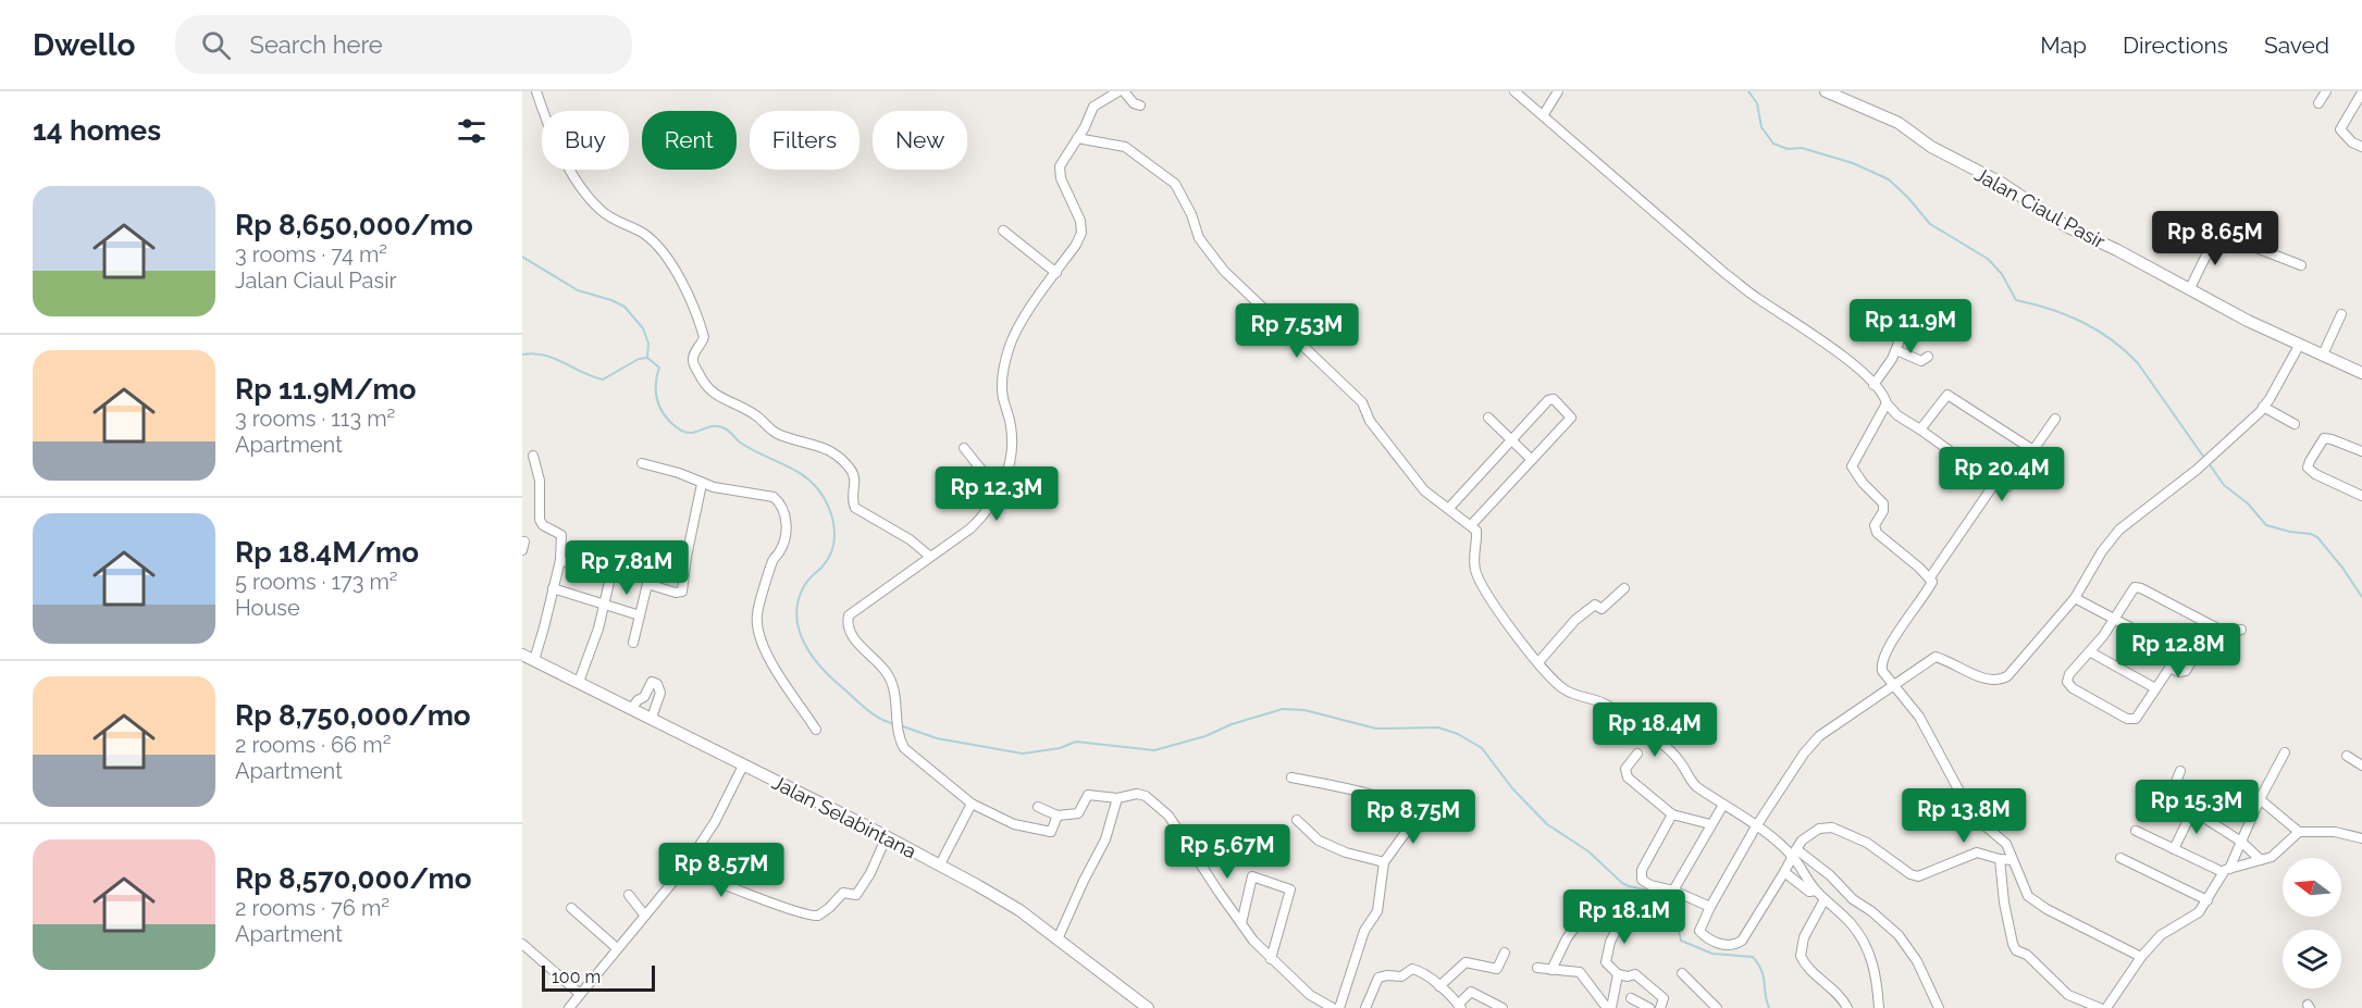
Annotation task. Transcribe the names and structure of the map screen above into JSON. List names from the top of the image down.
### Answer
{
  "streets": {
    "street": ["Jalan Ciaul Pasir", "Jalan Selabintana"]
  },
  "scale_bar": "100 m",
  "north": "left",
  "page": {
    "header": "Dwello",
    "search": "Search here",
    "nav": ["Map", "Directions", "Saved"],
    "heading": "14 homes",
    "chip": [
      "Buy",
      "Rent",
      "Filters",
      "New"
    ],
    "list": [
      {
        "name": "Rp 8,650,000/mo",
        "note": "3 rooms · 74 m² · Jalan Ciaul Pasir"
      },
      {
        "name": "Rp 11.9M/mo",
        "note": "3 rooms · 113 m² · Apartment"
      },
      {
        "name": "Rp 18.4M/mo",
        "note": "5 rooms · 173 m² · House"
      },
      {
        "name": "Rp 8,750,000/mo",
        "note": "2 rooms · 66 m² · Apartment"
      },
      {
        "name": "Rp 8,570,000/mo",
        "note": "2 rooms · 76 m² · Apartment"
      }
    ],
    "price": [
      "Rp 8.65M",
      "Rp 11.9M",
      "Rp 7.53M",
      "Rp 20.4M",
      "Rp 12.3M",
      "Rp 7.81M",
      "Rp 12.8M",
      "Rp 18.4M",
      "Rp 15.3M",
      "Rp 13.8M",
      "Rp 8.75M",
      "Rp 5.67M",
      "Rp 8.57M",
      "Rp 18.1M"
    ],
    "scale": "100 m"
  }
}
